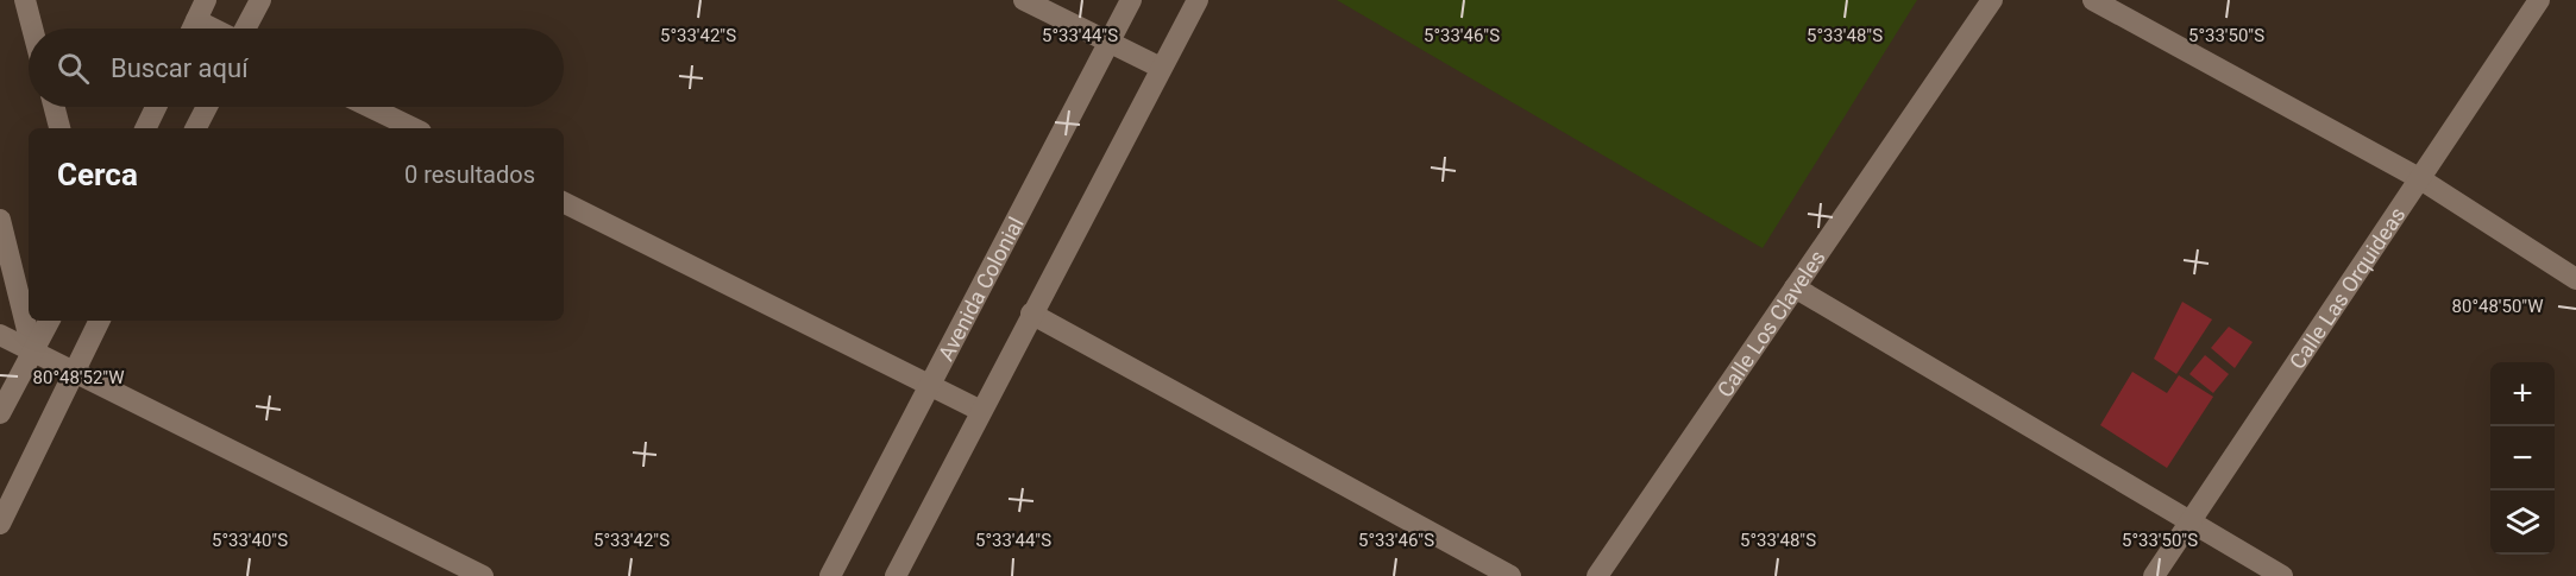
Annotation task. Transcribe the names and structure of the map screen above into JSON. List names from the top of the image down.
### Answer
{
  "streets": {
    "street": ["Calle Las Orquideas", "Avenida Colonial", "Calle Los Claveles"]
  },
  "page": {
    "search": "Buscar aquí",
    "heading": ["Cerca", "0 resultados"],
    "map_buttons": ["+", "−"]
  },
  "coordinates": [
    "5°33'50\"S",
    "5°33'42\"S",
    "5°33'44\"S",
    "5°33'46\"S",
    "5°33'48\"S",
    "80°48'50\"W",
    "80°48'52\"W",
    "5°33'40\"S"
  ]
}
